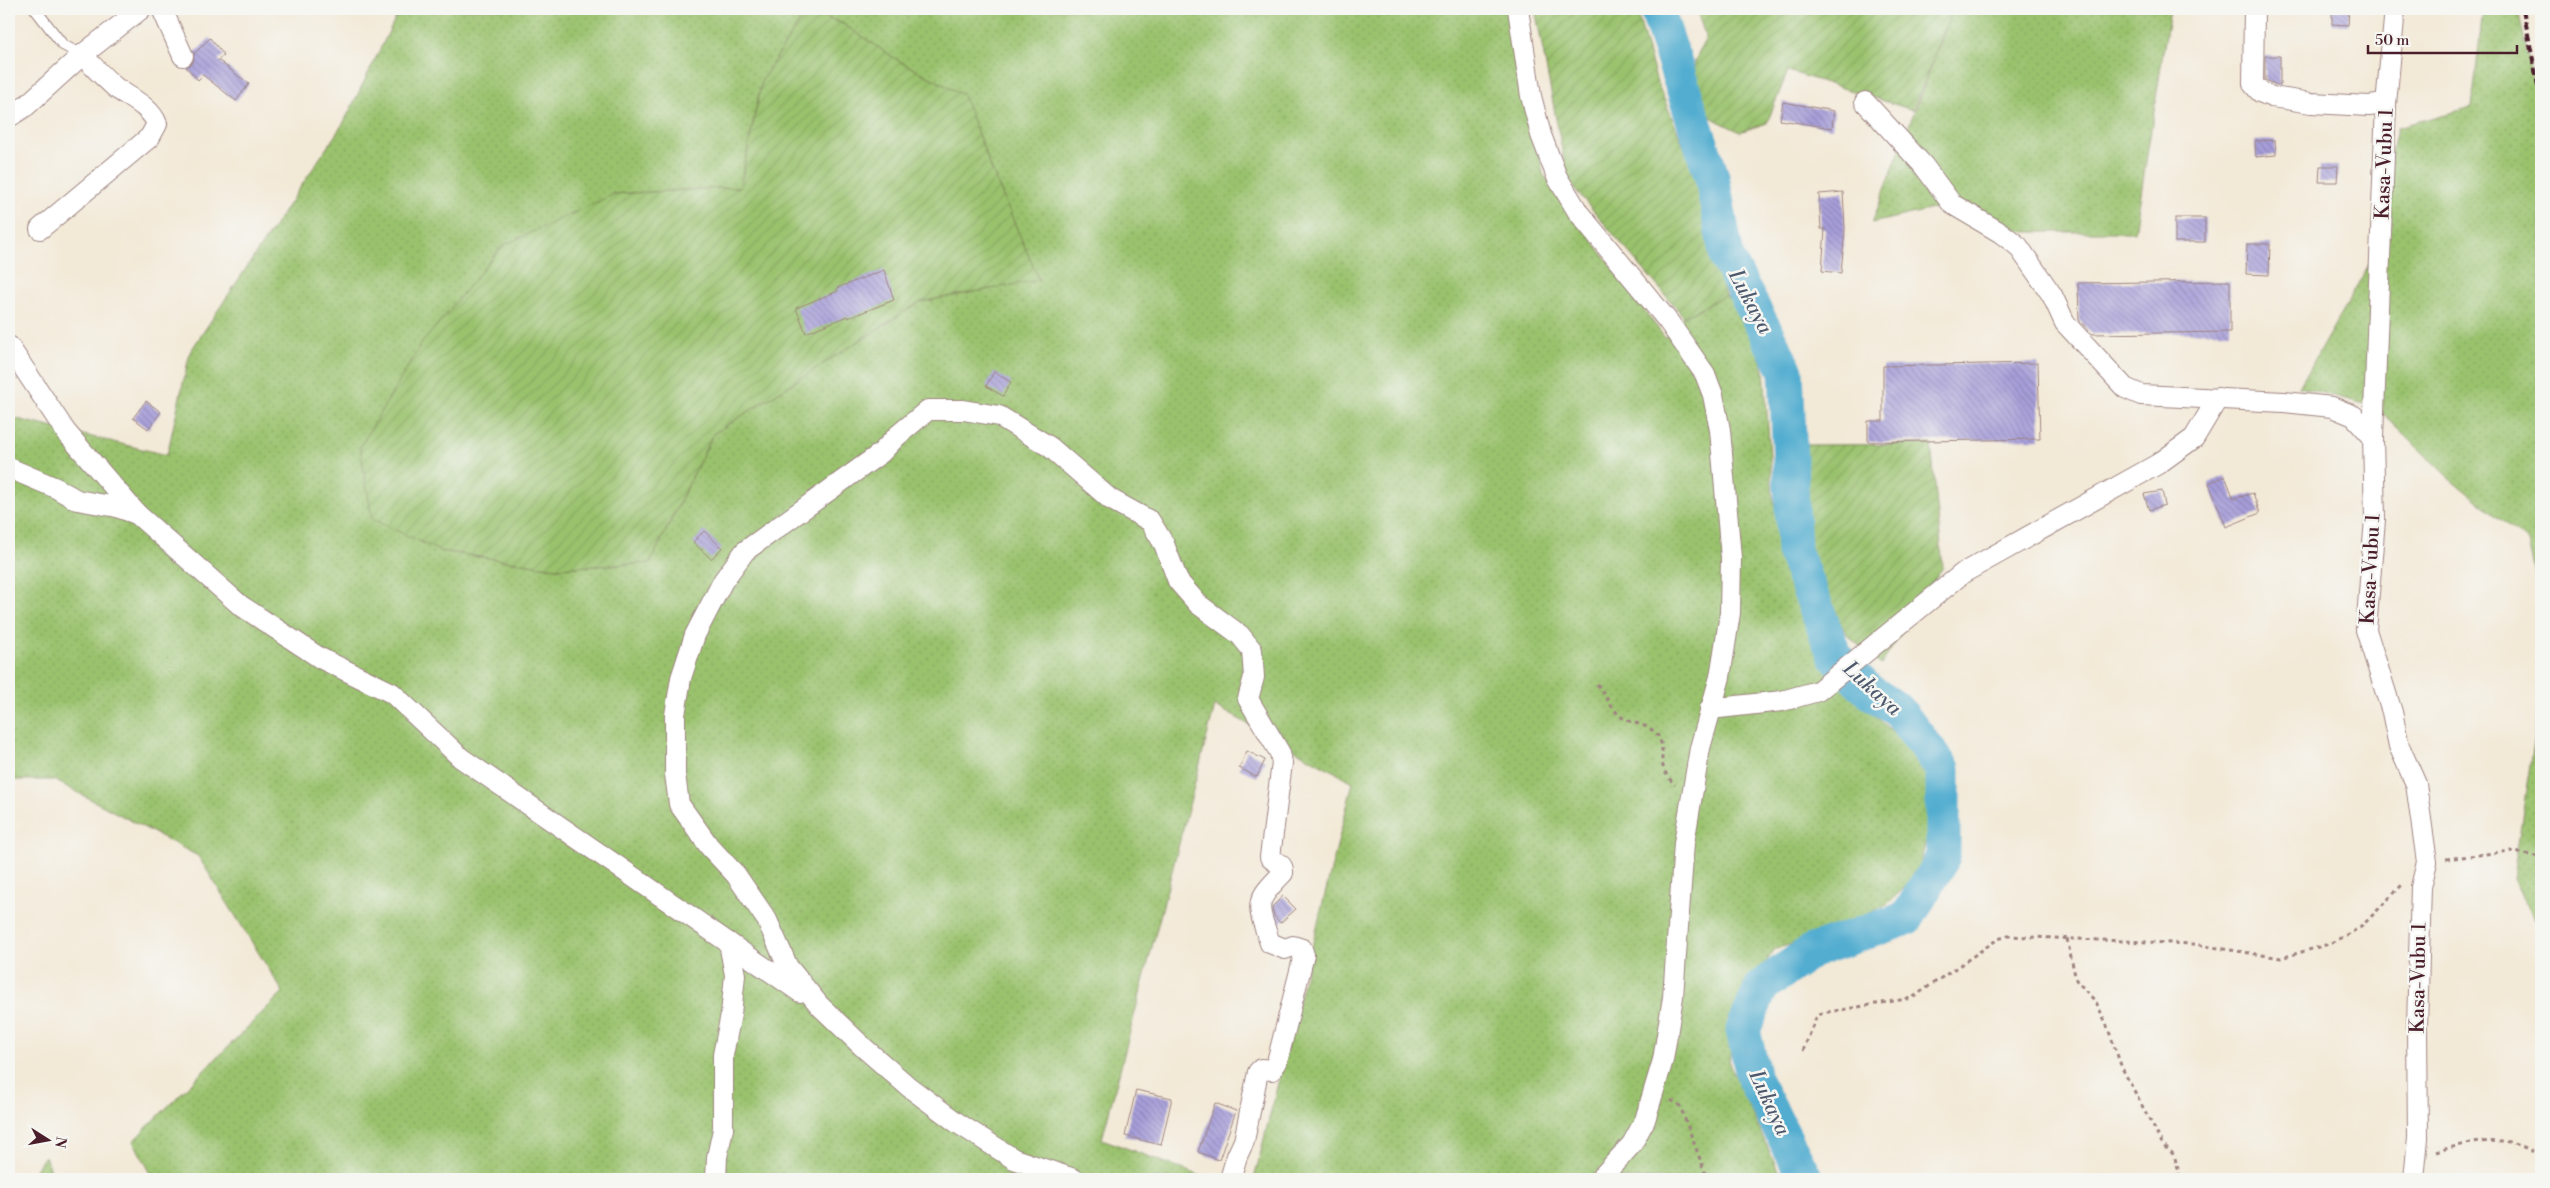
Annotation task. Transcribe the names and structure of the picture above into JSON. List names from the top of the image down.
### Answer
{
  "streets": {
    "street": ["Kasa-Vubu 1"]
  },
  "water": ["Lukaya"],
  "scale_bar": "50 m",
  "north": "right"
}
